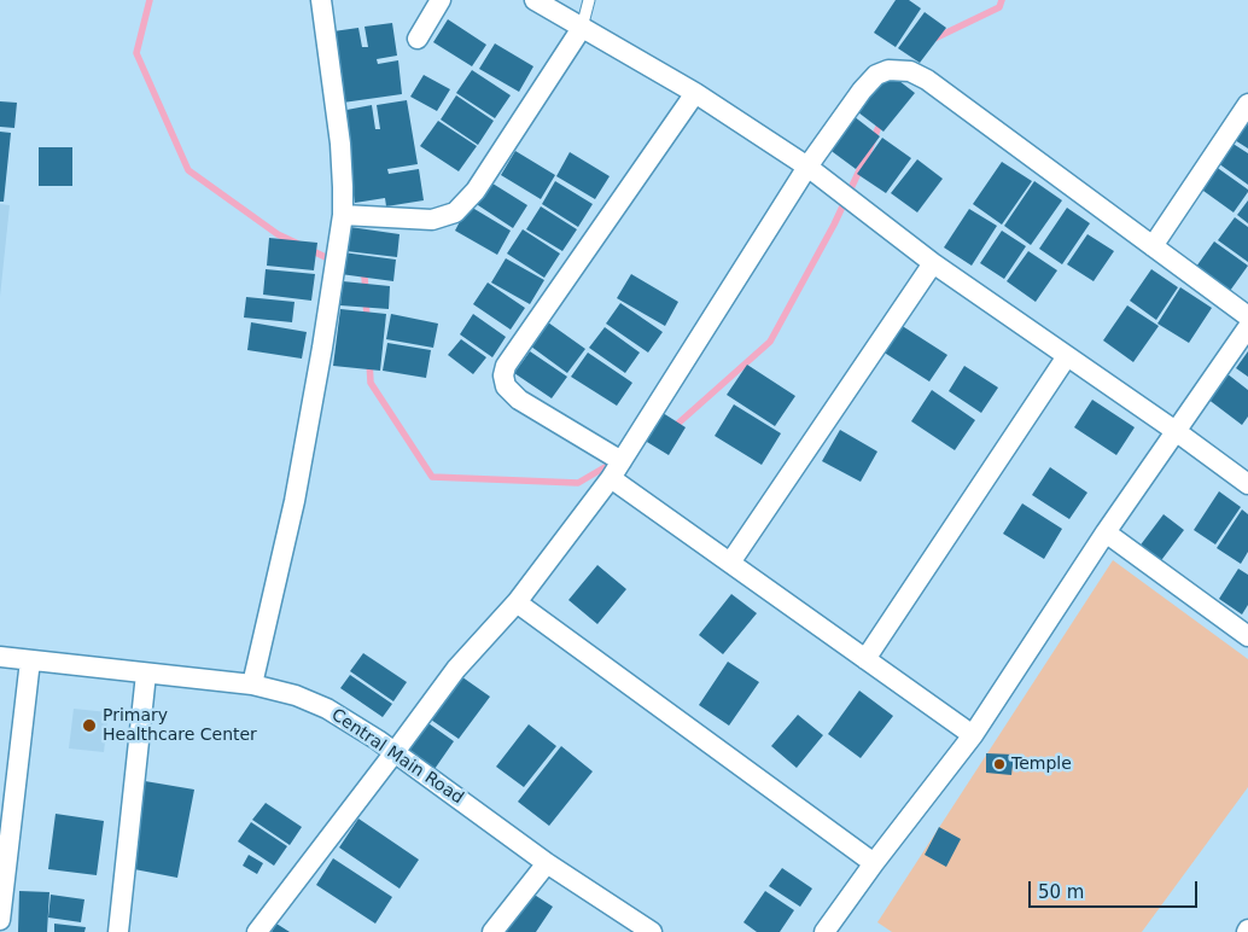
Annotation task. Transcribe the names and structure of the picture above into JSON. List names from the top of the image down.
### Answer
{
  "streets": {
    "street": ["Central Main Road"]
  },
  "places": ["Primary Healthcare Center", "Temple"],
  "scale_bar": "50 m"
}
